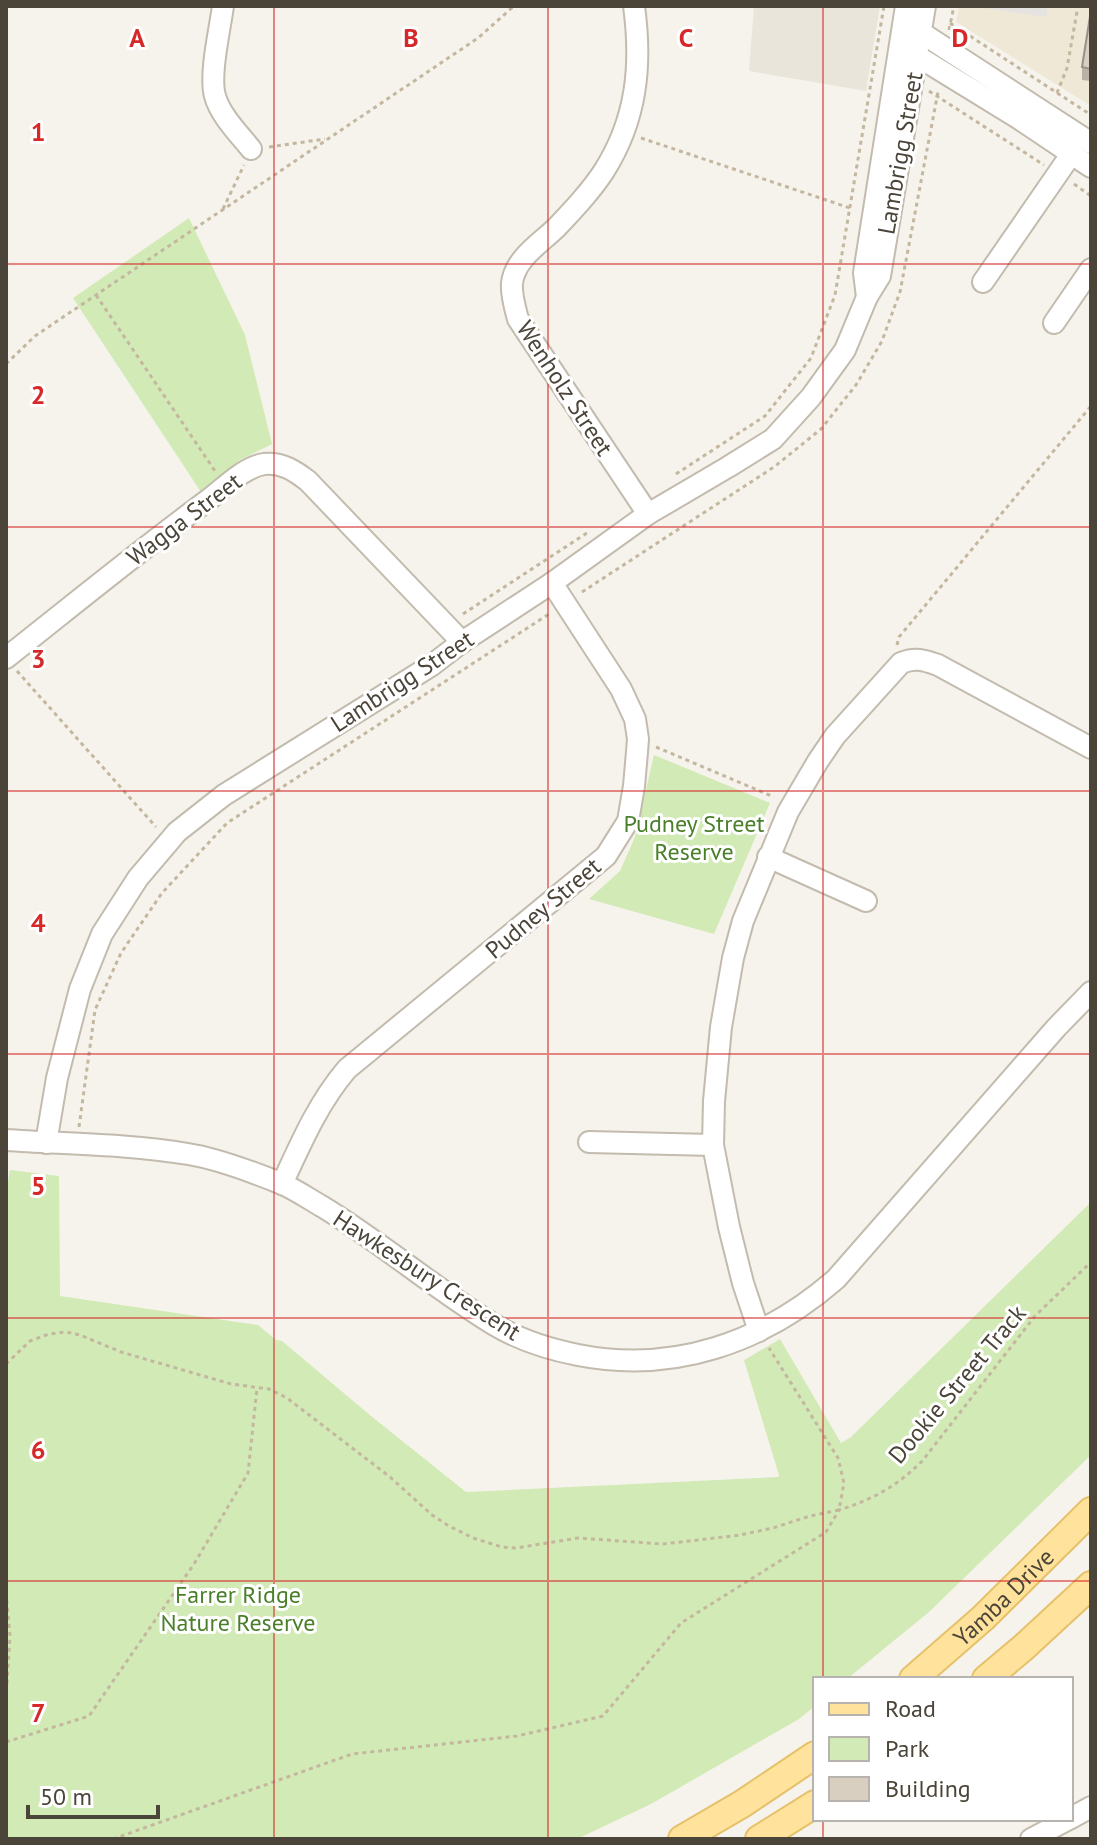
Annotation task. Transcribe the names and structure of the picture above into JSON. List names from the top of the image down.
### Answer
{
  "streets": {
    "main road": ["Yamba Drive"],
    "street": [
      "Lambrigg Street",
      "Wenholz Street",
      "Wagga Street",
      "Pudney Street",
      "Hawkesbury Crescent"
    ],
    "path": ["Dookie Street Track"]
  },
  "crossings": [
    ["Lambrigg Street", "Wenholz Street"],
    ["Lambrigg Street", "Wagga Street"],
    ["Lambrigg Street", "Pudney Street"],
    ["Lambrigg Street", "Hawkesbury Crescent"],
    ["Pudney Street", "Hawkesbury Crescent"]
  ],
  "parks": ["Pudney Street Reserve", "Farrer Ridge Nature Reserve"],
  "legend": ["Road", "Park", "Building"],
  "scale_bar": "50 m",
  "grid": {
    "columns": [
      "A",
      "B",
      "C",
      "D"
    ],
    "rows": [
      "1",
      "2",
      "3",
      "4",
      "5",
      "6",
      "7"
    ]
  }
}
